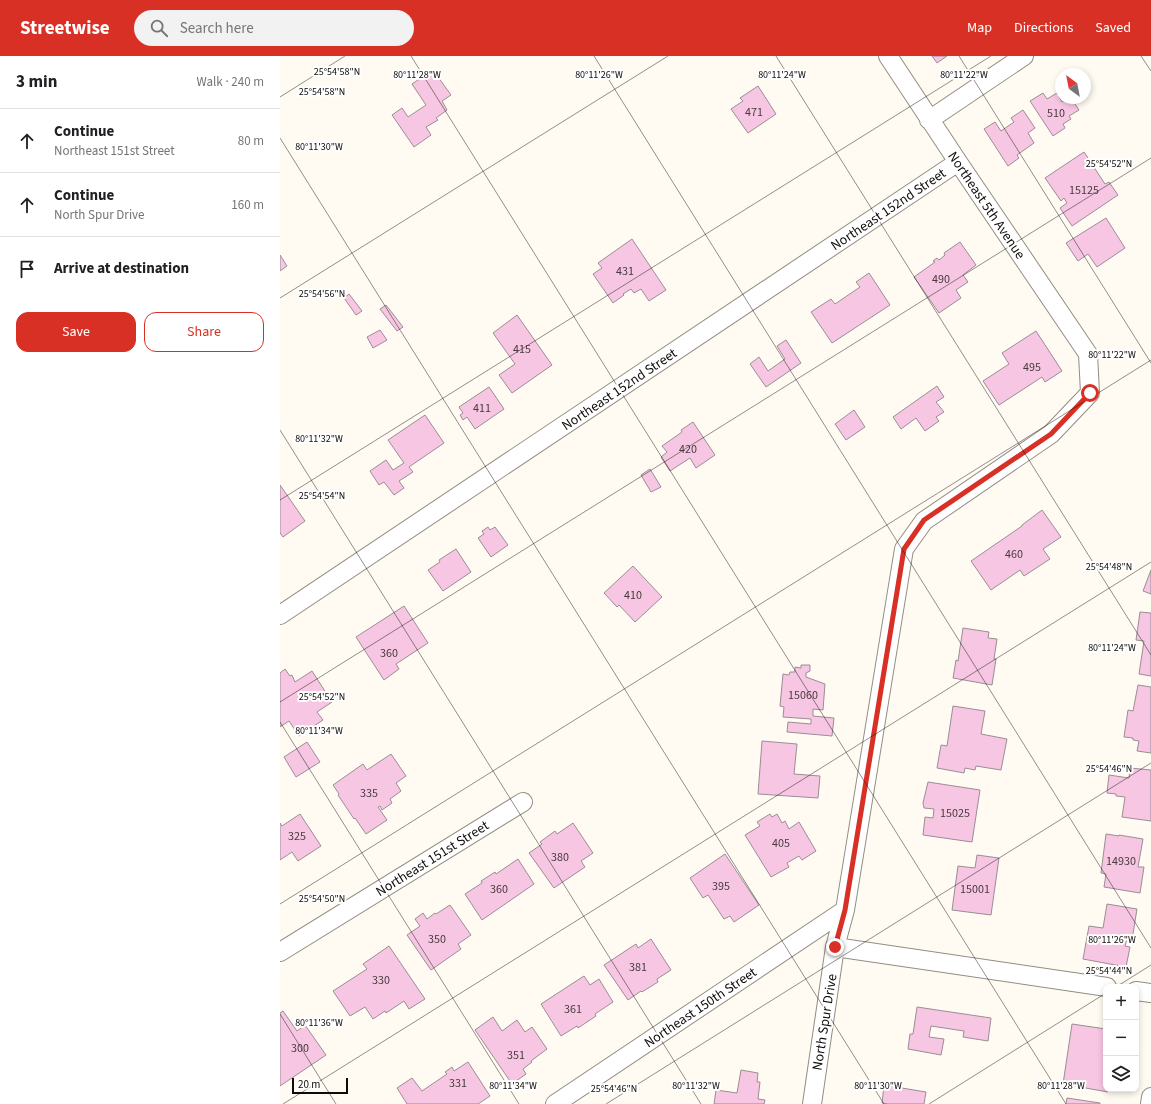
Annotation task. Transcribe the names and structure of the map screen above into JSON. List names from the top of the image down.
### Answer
{
  "streets": {
    "street": [
      "Northeast 5th Avenue",
      "Northeast 152nd Street",
      "Northeast 151st Street",
      "Northeast 150th Street",
      "North Spur Drive"
    ]
  },
  "crossings": [
    ["Northeast 5th Avenue", "Northeast 152nd Street"],
    ["Northeast 5th Avenue", "North Spur Drive"],
    ["Northeast 150th Street", "North Spur Drive"]
  ],
  "house_numbers": [
    "471",
    "510",
    "15125",
    "431",
    "490",
    "415",
    "495",
    "411",
    "420",
    "460",
    "410",
    "360",
    "15060",
    "335",
    "15025",
    "325",
    "405",
    "380",
    "14930",
    "395",
    "360",
    "15001",
    "350",
    "381",
    "330",
    "361",
    "300",
    "351",
    "331"
  ],
  "scale_bar": "20 m",
  "north": "top left",
  "page": {
    "header": "Streetwise",
    "search": "Search here",
    "nav": ["Map", "Directions", "Saved"],
    "heading": ["3 min", "Walk · 240 m"],
    "list": [
      ["Continue", "Northeast 151st Street", "80 m"],
      ["Continue", "North Spur Drive", "160 m"],
      "Arrive at destination"
    ],
    "buttons": ["Save", "Share"],
    "map_buttons": ["+", "−"],
    "scale": "20 m"
  },
  "coordinates": [
    "25°54'58\"N",
    "80°11'26\"W",
    "80°11'24\"W",
    "80°11'22\"W",
    "80°11'28\"W",
    "80°11'30\"W",
    "25°54'52\"N",
    "25°54'56\"N",
    "80°11'32\"W",
    "25°54'54\"N",
    "25°54'48\"N",
    "80°11'34\"W",
    "25°54'46\"N",
    "25°54'50\"N",
    "25°54'44\"N",
    "80°11'36\"W"
  ]
}
